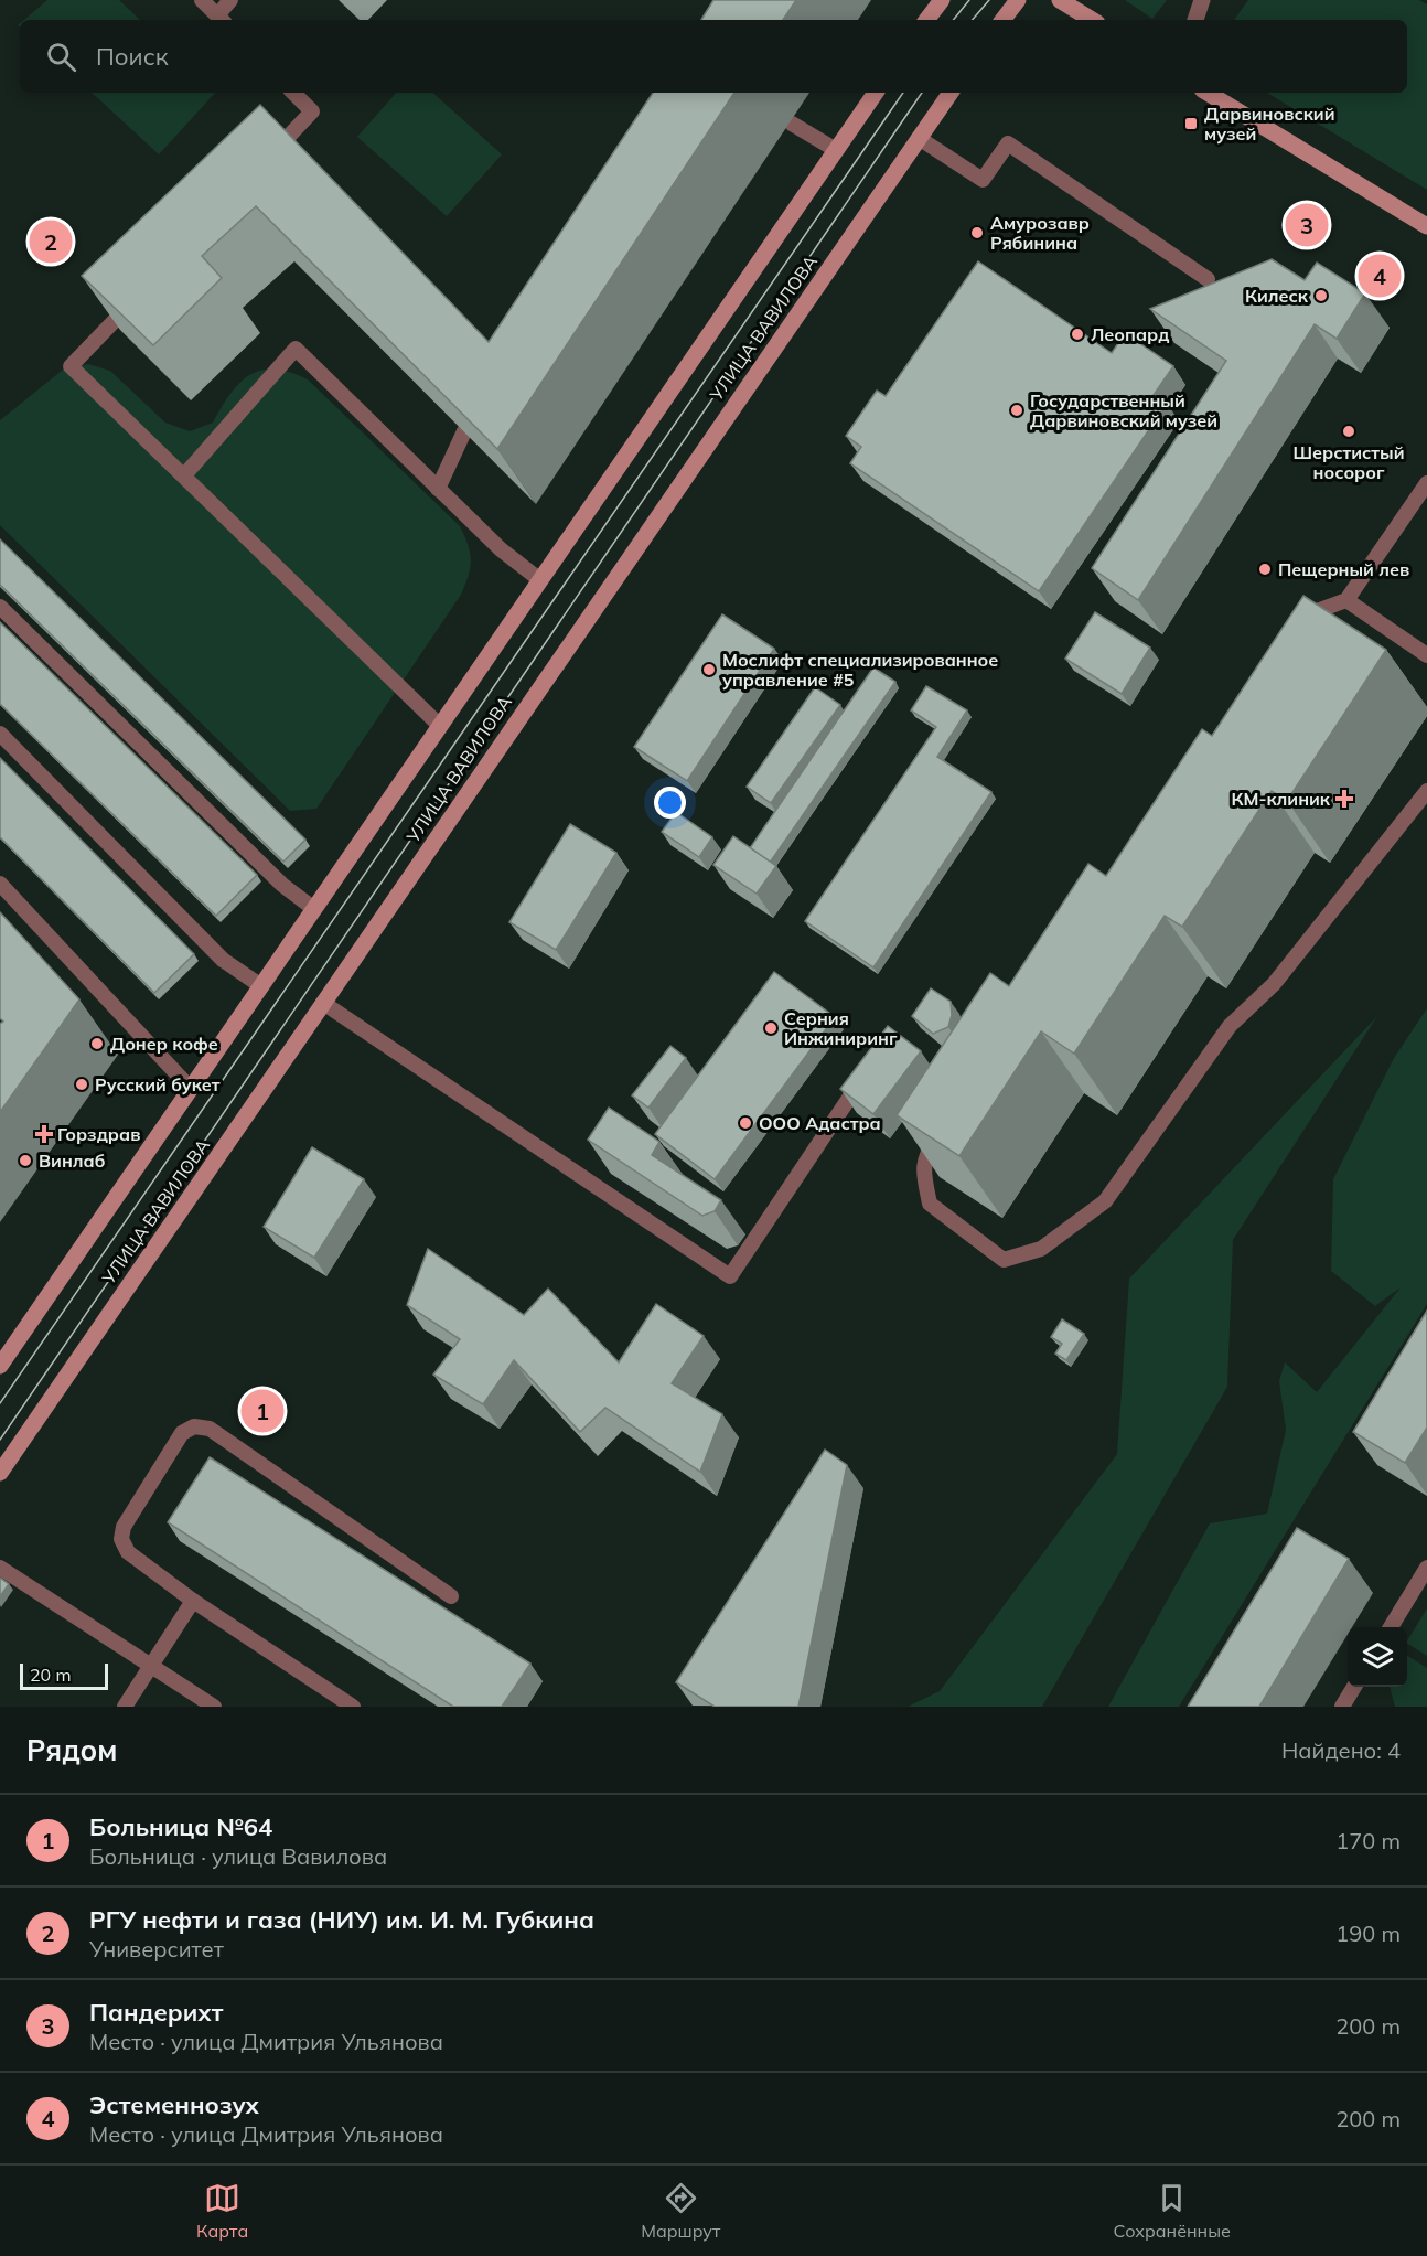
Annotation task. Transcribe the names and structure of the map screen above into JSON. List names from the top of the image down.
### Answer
{
  "streets": {
    "main road": ["УЛИЦА ВАВИЛОВА"]
  },
  "places": {
    "transit": ["Дарвиновский музей"],
    "other": [
      "Амурозавр Рябинина",
      "Килеск",
      "Леопард",
      "Государственный Дарвиновский музей",
      "Шерстистый носорог",
      "Пещерный лев",
      "Мослифт специализированное управление #5",
      "Серния Инжиниринг",
      "Донер кофе",
      "Русский букет",
      "ООО Адастра",
      "Винлаб"
    ],
    "health": ["КМ-клиник", "Горздрав"]
  },
  "scale_bar": "20 m",
  "page": {
    "search": "Поиск",
    "pins": [
      "3",
      "2",
      "4",
      "1"
    ],
    "scale": "20 m",
    "heading": ["Рядом", "Найдено: 4"],
    "list": [
      {
        "mark": "1",
        "name": "Больница №64",
        "note": "Больница · улица Вавилова",
        "value": "170 m"
      },
      {
        "mark": "2",
        "name": "РГУ нефти и газа (НИУ) им. И. М. Губкина",
        "note": "Университет",
        "value": "190 m"
      },
      {
        "mark": "3",
        "name": "Пандерихт",
        "note": "Место · улица Дмитрия Ульянова",
        "value": "200 m"
      },
      {
        "mark": "4",
        "name": "Эстеменнозух",
        "note": "Место · улица Дмитрия Ульянова",
        "value": "200 m"
      }
    ],
    "nav": ["Карта", "Маршрут", "Сохранённые"]
  }
}
